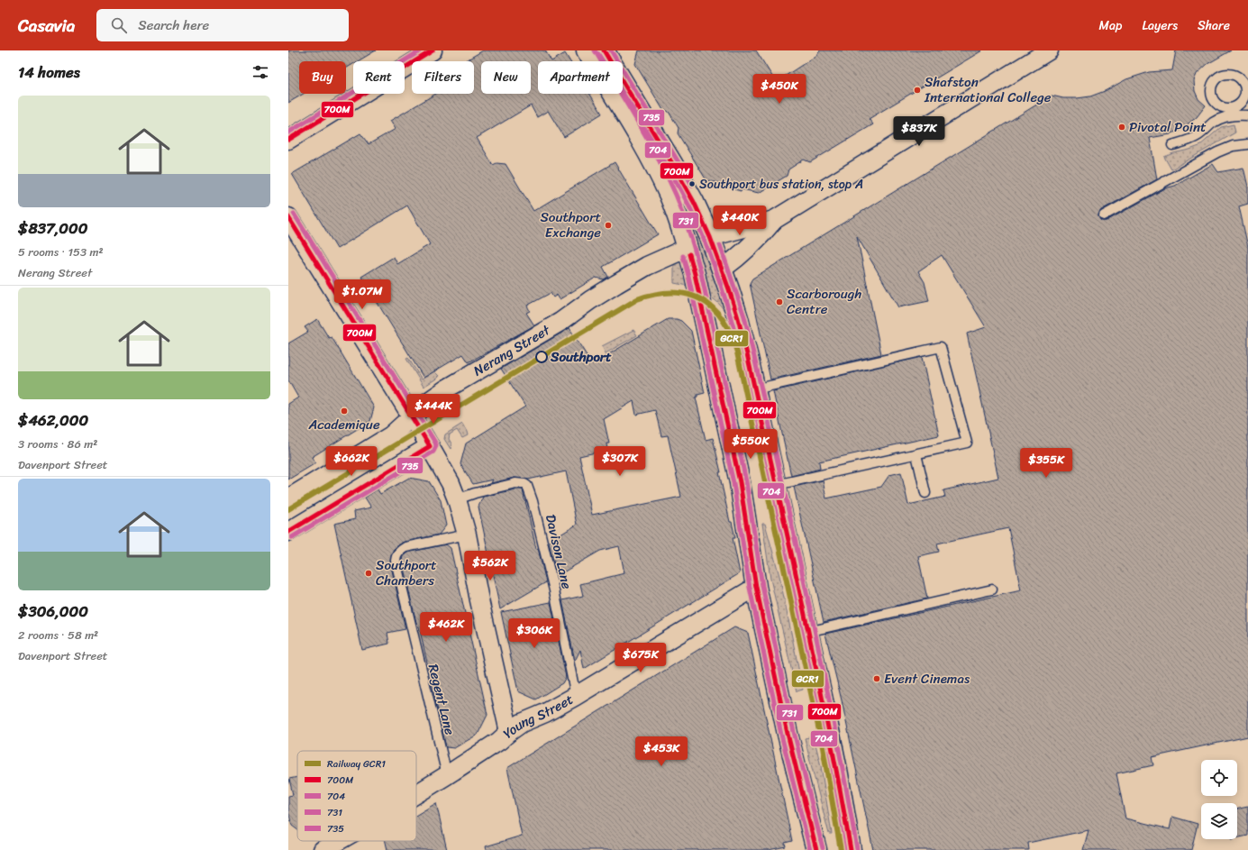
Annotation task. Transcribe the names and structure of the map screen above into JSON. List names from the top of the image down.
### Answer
{
  "streets": {
    "street": ["Nerang Street", "Young Street"],
    "lane": ["Davison Lane", "Regent Lane"]
  },
  "crossings": [
    ["Davison Lane", "Young Street"],
    ["Regent Lane", "Young Street"]
  ],
  "places": [
    "Shafston International College",
    "Pivotal Point",
    "Southport bus station, stop A",
    "Southport Exchange",
    "Scarborough Centre",
    "Southport",
    "Academique",
    "Southport Chambers",
    "Event Cinemas"
  ],
  "lines": [
    "transit line 700M",
    "transit line 731",
    "transit line 735",
    "transit line 704",
    "rail line GCR1"
  ],
  "legend": [
    "Railway GCR1",
    "700M",
    "704",
    "731",
    "735"
  ],
  "page": {
    "header": "Casavia",
    "search": "Search here",
    "nav": ["Map", "Layers", "Share"],
    "heading": "14 homes",
    "chip": [
      "Buy",
      "Rent",
      "Filters",
      "New",
      "Apartment"
    ],
    "price": [
      "$450K",
      "$837K",
      "$440K",
      "$1.07M",
      "$444K",
      "$550K",
      "$662K",
      "$307K",
      "$355K",
      "$562K",
      "$462K",
      "$306K",
      "$675K",
      "$453K"
    ],
    "list": [
      {
        "name": "$837,000",
        "note": "5 rooms · 153 m² · Nerang Street"
      },
      {
        "name": "$462,000",
        "note": "3 rooms · 86 m² · Davenport Street"
      },
      {
        "name": "$306,000",
        "note": "2 rooms · 58 m² · Davenport Street"
      }
    ]
  }
}
